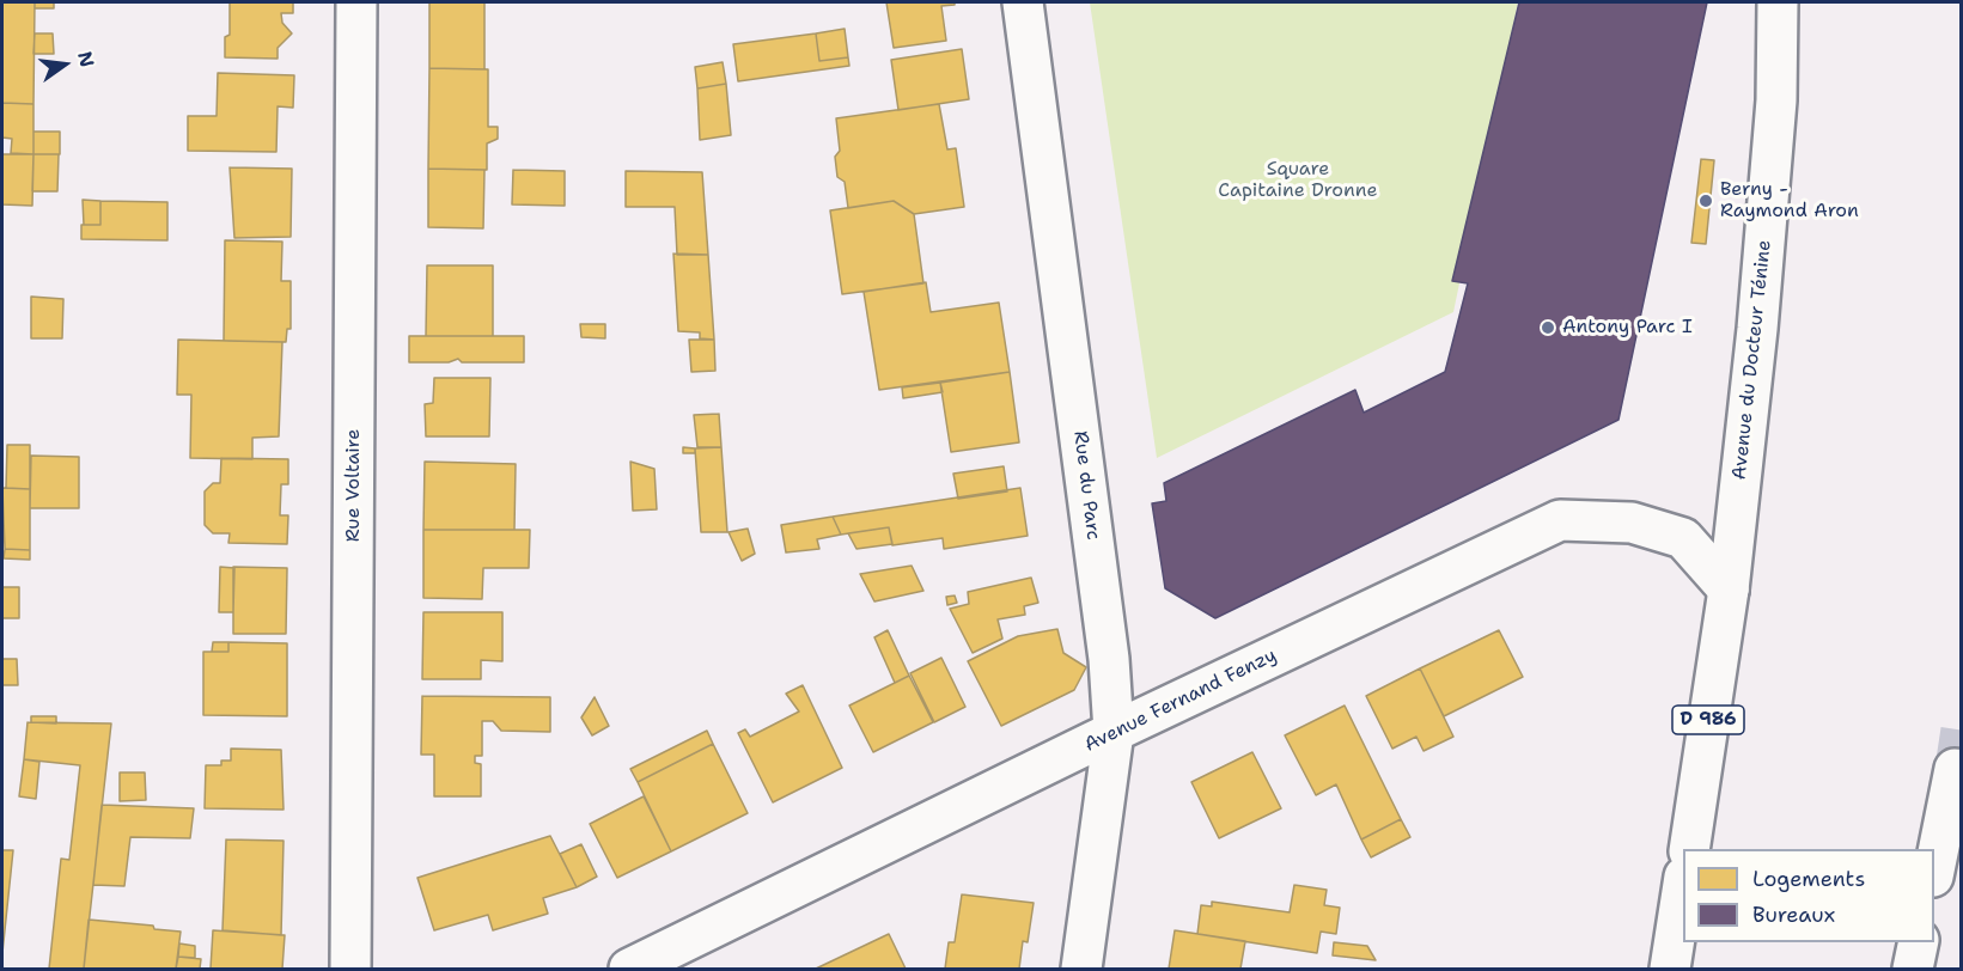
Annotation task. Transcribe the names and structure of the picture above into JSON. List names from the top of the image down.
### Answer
{
  "streets": {
    "main road": [
      "Avenue du Docteur Ténine",
      "Rue Voltaire",
      "Rue du Parc",
      "Avenue Fernand Fenzy",
      "D 986"
    ]
  },
  "crossings": [
    ["Avenue du Docteur Ténine", "Avenue Fernand Fenzy"],
    ["Avenue du Docteur Ténine", "D 986"],
    ["Rue du Parc", "Avenue Fernand Fenzy"],
    ["Avenue Fernand Fenzy", "D 986"]
  ],
  "parks": ["Square Capitaine Dronne"],
  "places": ["Berny - Raymond Aron", "Antony Parc I"],
  "legend": ["Logements", "Bureaux"],
  "north": "right"
}
